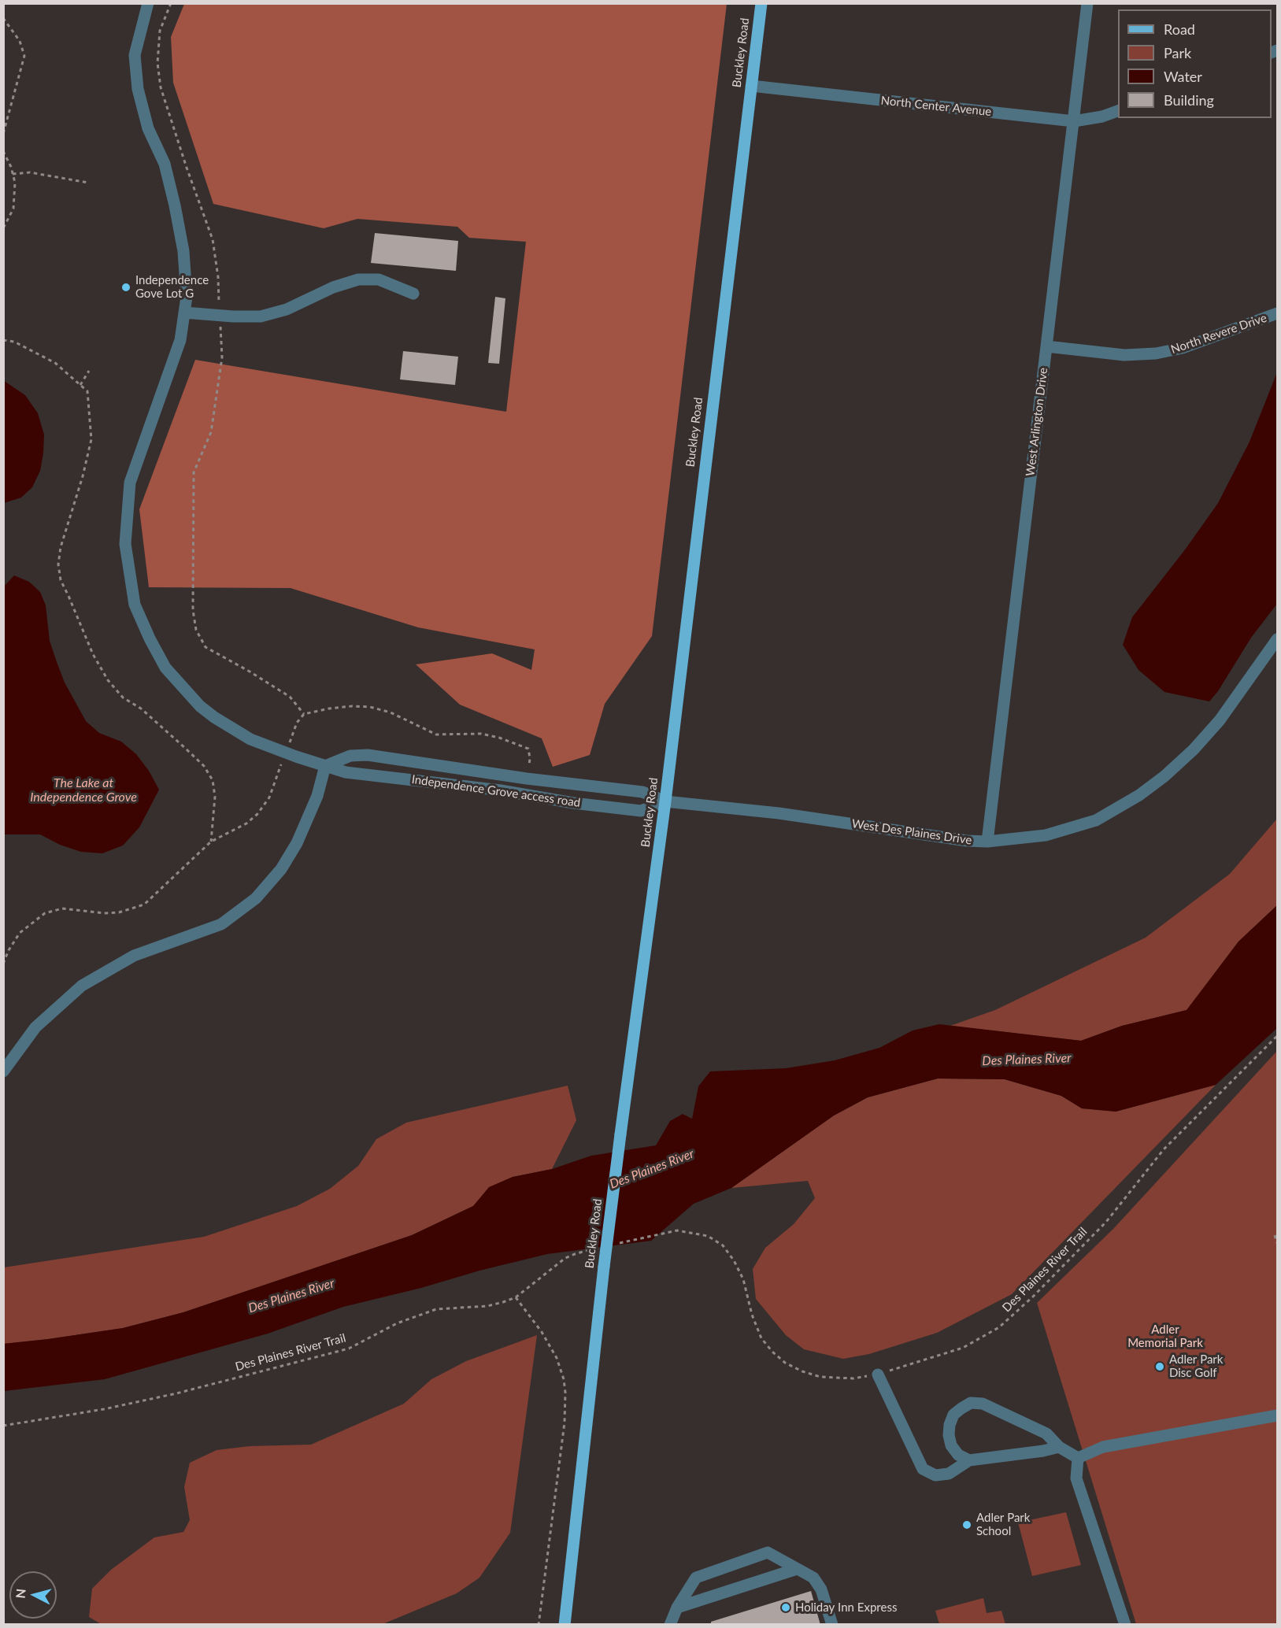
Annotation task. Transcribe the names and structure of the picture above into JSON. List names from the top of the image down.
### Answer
{
  "streets": {
    "main road": ["Buckley Road"],
    "street": [
      "North Center Avenue",
      "North Revere Drive",
      "West Arlington Drive",
      "Independence Grove access road",
      "West Des Plaines Drive"
    ],
    "path": ["Des Plaines River Trail"]
  },
  "crossings": [
    ["Buckley Road", "North Center Avenue"],
    ["Buckley Road", "Independence Grove access road"],
    ["Buckley Road", "West Des Plaines Drive"],
    ["North Center Avenue", "West Arlington Drive"],
    ["North Revere Drive", "West Arlington Drive"],
    ["West Arlington Drive", "West Des Plaines Drive"],
    ["Independence Grove access road", "West Des Plaines Drive"]
  ],
  "water": ["The Lake at Independence Grove", "Des Plaines River"],
  "parks": ["Adler Memorial Park"],
  "places": [
    "Independence Gove Lot G",
    "Adler Park Disc Golf",
    "Adler Park School",
    "Holiday Inn Express"
  ],
  "legend": [
    "Road",
    "Park",
    "Water",
    "Building"
  ],
  "north": "left"
}
